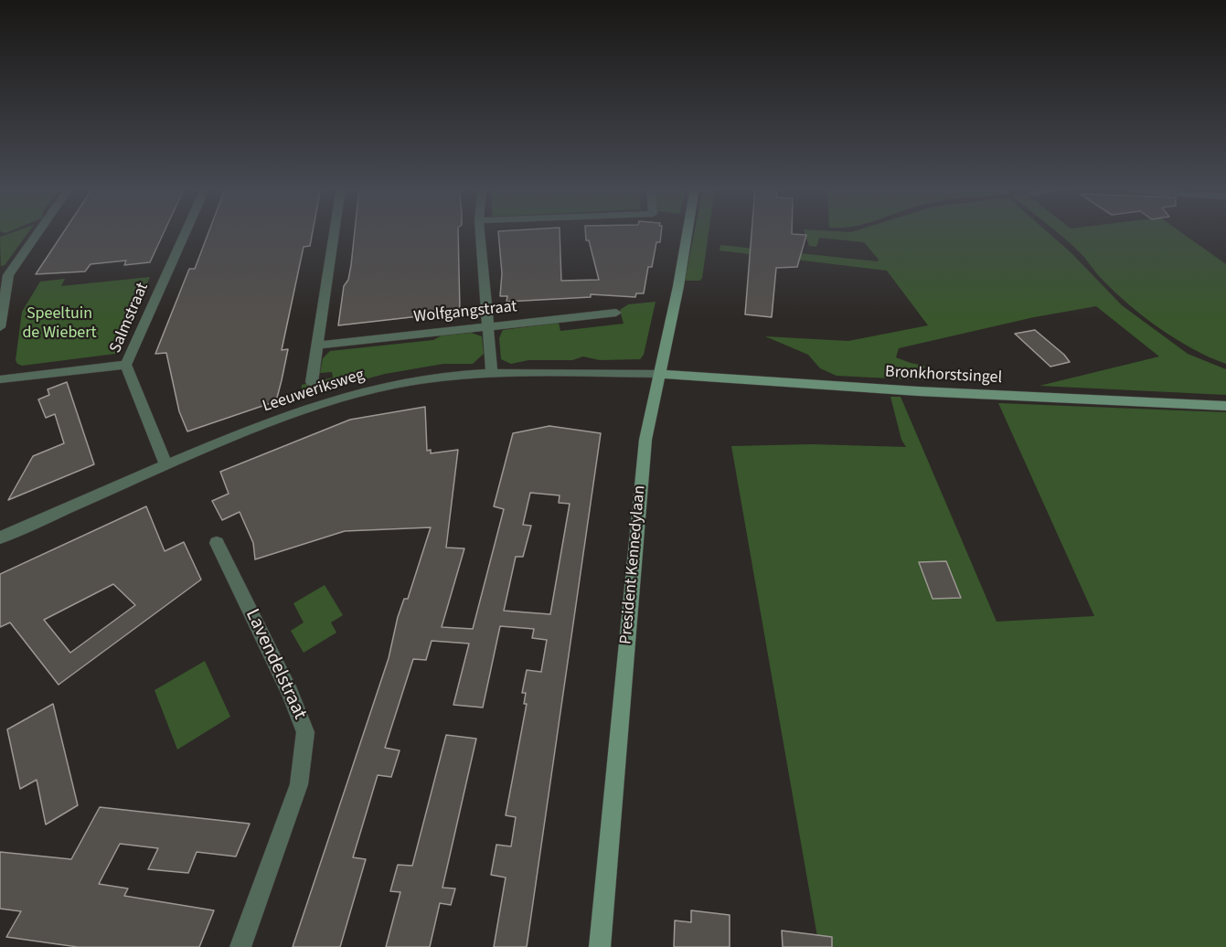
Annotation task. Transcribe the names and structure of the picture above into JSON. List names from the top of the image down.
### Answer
{
  "streets": {
    "street": [
      "Wolfgangstraat",
      "Salmstraat",
      "Bronkhorstsingel",
      "Leeuweriksweg",
      "President Kennedylaan",
      "Lavendelstraat"
    ]
  },
  "crossings": [
    ["Salmstraat", "Leeuweriksweg"],
    ["Bronkhorstsingel", "Leeuweriksweg"],
    ["Bronkhorstsingel", "President Kennedylaan"],
    ["Leeuweriksweg", "President Kennedylaan"]
  ],
  "parks": ["Speeltuin de Wiebert"]
}
